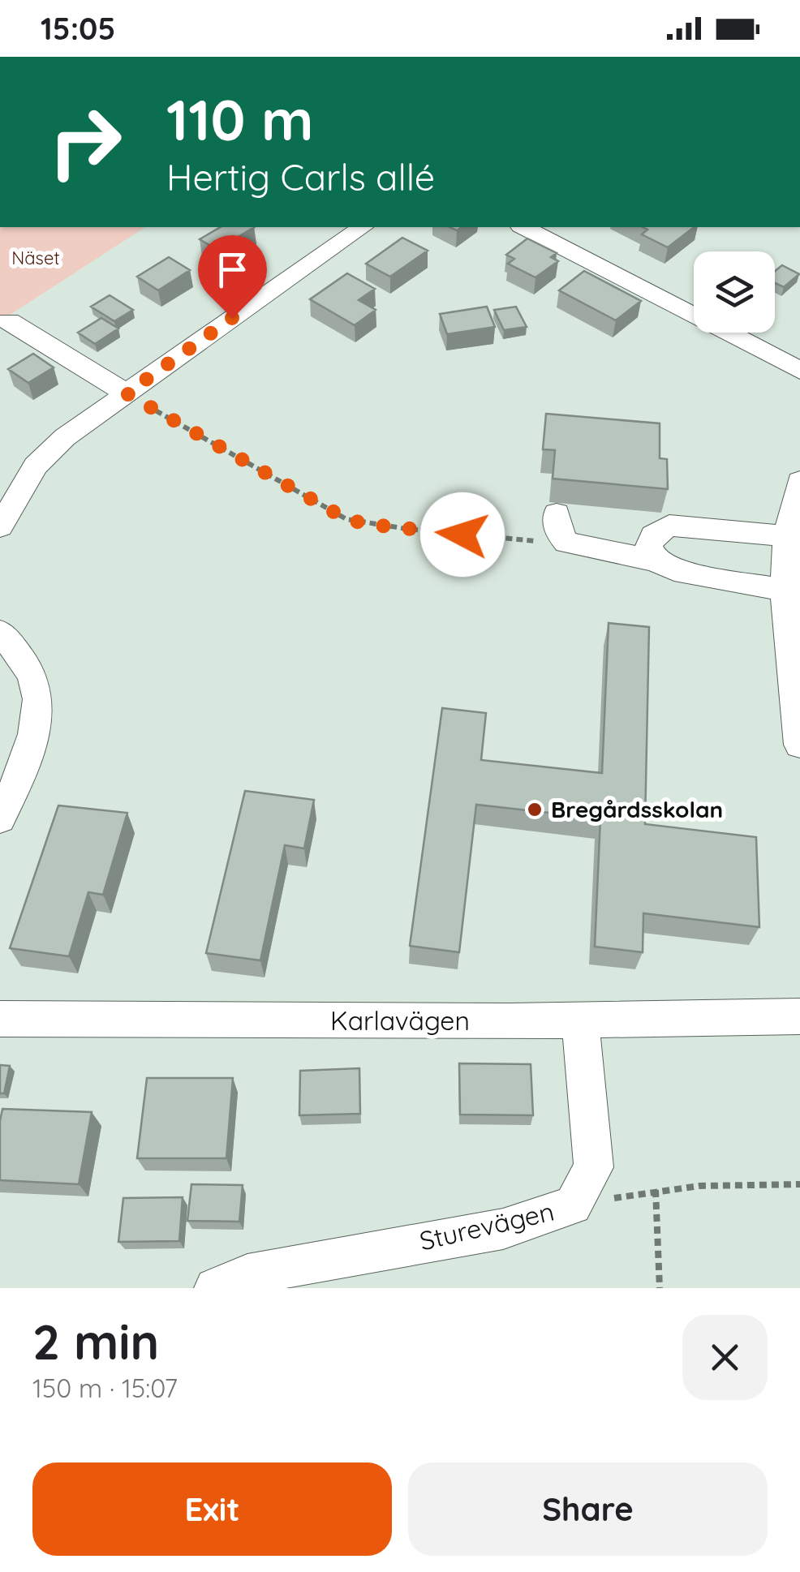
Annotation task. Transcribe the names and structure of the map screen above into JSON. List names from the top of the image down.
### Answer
{
  "streets": {
    "street": ["Karlavägen", "Sturevägen"]
  },
  "crossings": [
    ["Karlavägen", "Sturevägen"]
  ],
  "parks": ["Näset"],
  "places": ["Bregårdsskolan"],
  "page": {
    "status": "15:05",
    "turn": ["110 m", "Hertig Carls allé"],
    "heading": ["2 min", "150 m · 15:07"],
    "buttons": ["Exit", "Share"]
  }
}
